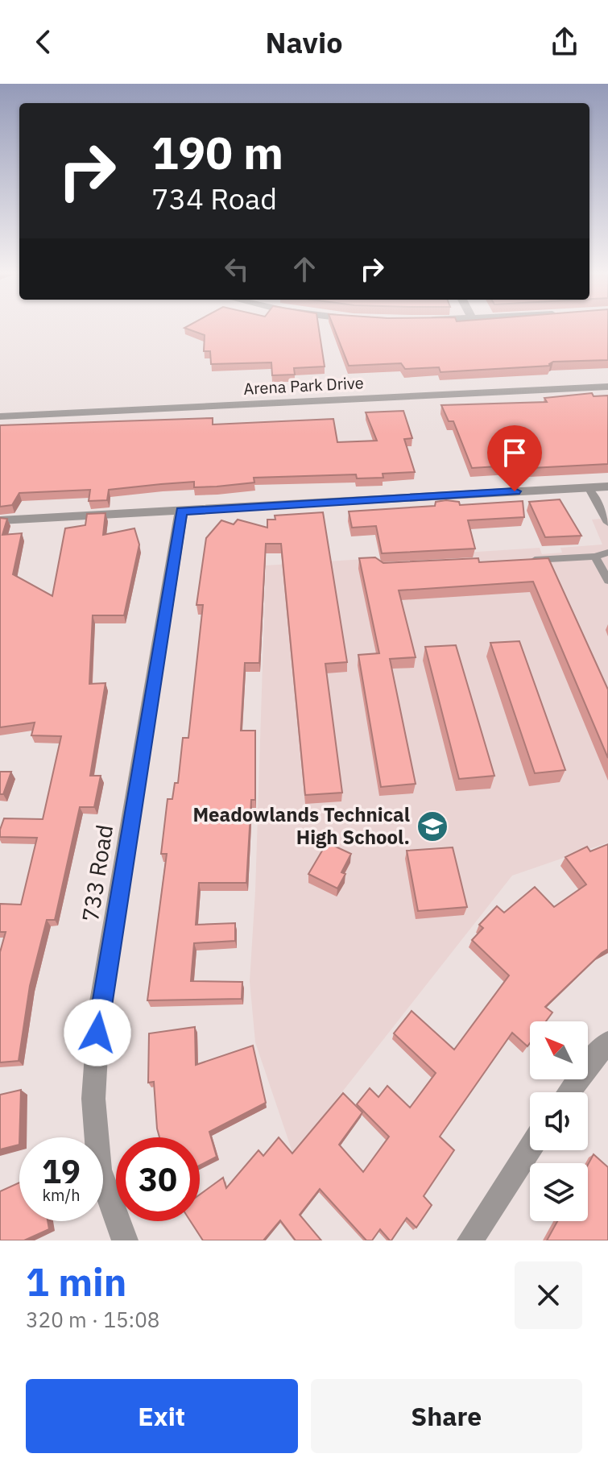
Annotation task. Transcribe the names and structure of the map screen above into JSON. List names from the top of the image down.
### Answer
{
  "streets": {
    "street": ["Arena Park Drive", "733 Road"]
  },
  "places": {
    "school or university": ["Meadowlands Technical High School."]
  },
  "north": "top left",
  "page": {
    "header": "Navio",
    "turn": ["190 m", "734 Road"],
    "speed": "19 km/h",
    "limit": "30",
    "heading": ["1 min", "320 m · 15:08"],
    "buttons": ["Exit", "Share"]
  }
}
